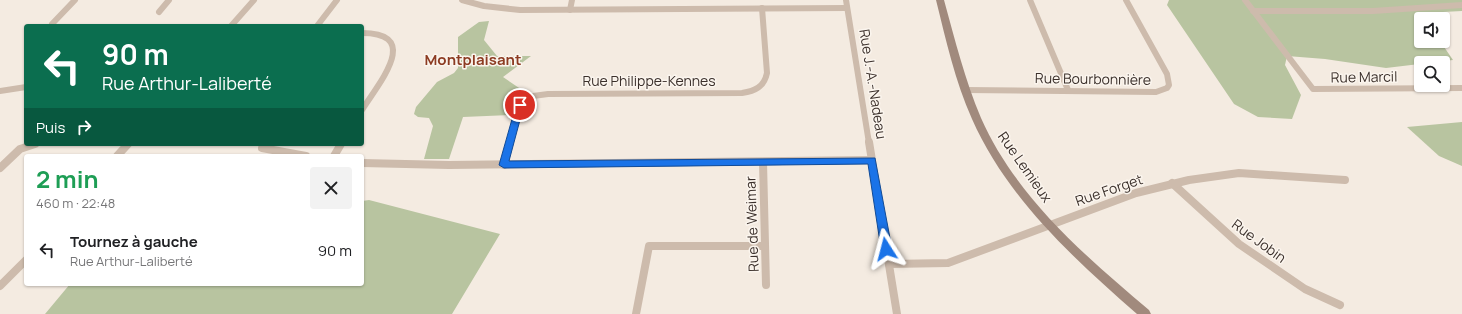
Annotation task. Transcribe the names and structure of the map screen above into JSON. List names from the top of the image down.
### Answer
{
  "streets": {
    "street": [
      "Rue Marcil",
      "Rue Bourbonnière",
      "Rue Philippe-Kennes",
      "Rue J.-A.-Nadeau",
      "Rue Lemieux",
      "Rue Forget",
      "Rue de Weimar",
      "Rue Jobin"
    ]
  },
  "crossings": [
    ["Rue Bourbonnière", "Rue Lemieux"],
    ["Rue J.-A.-Nadeau", "Rue Forget"],
    ["Rue Lemieux", "Rue Forget"],
    ["Rue Forget", "Rue Jobin"]
  ],
  "districts": ["Montplaisant"],
  "page": {
    "turn": ["90 m", "Rue Arthur-Laliberté"],
    "then": "Puis",
    "heading": ["2 min", "460 m · 22:48"],
    "list": [
      {
        "name": "Tournez à gauche",
        "note": "Rue Arthur-Laliberté",
        "value": "90 m"
      }
    ]
  }
}
